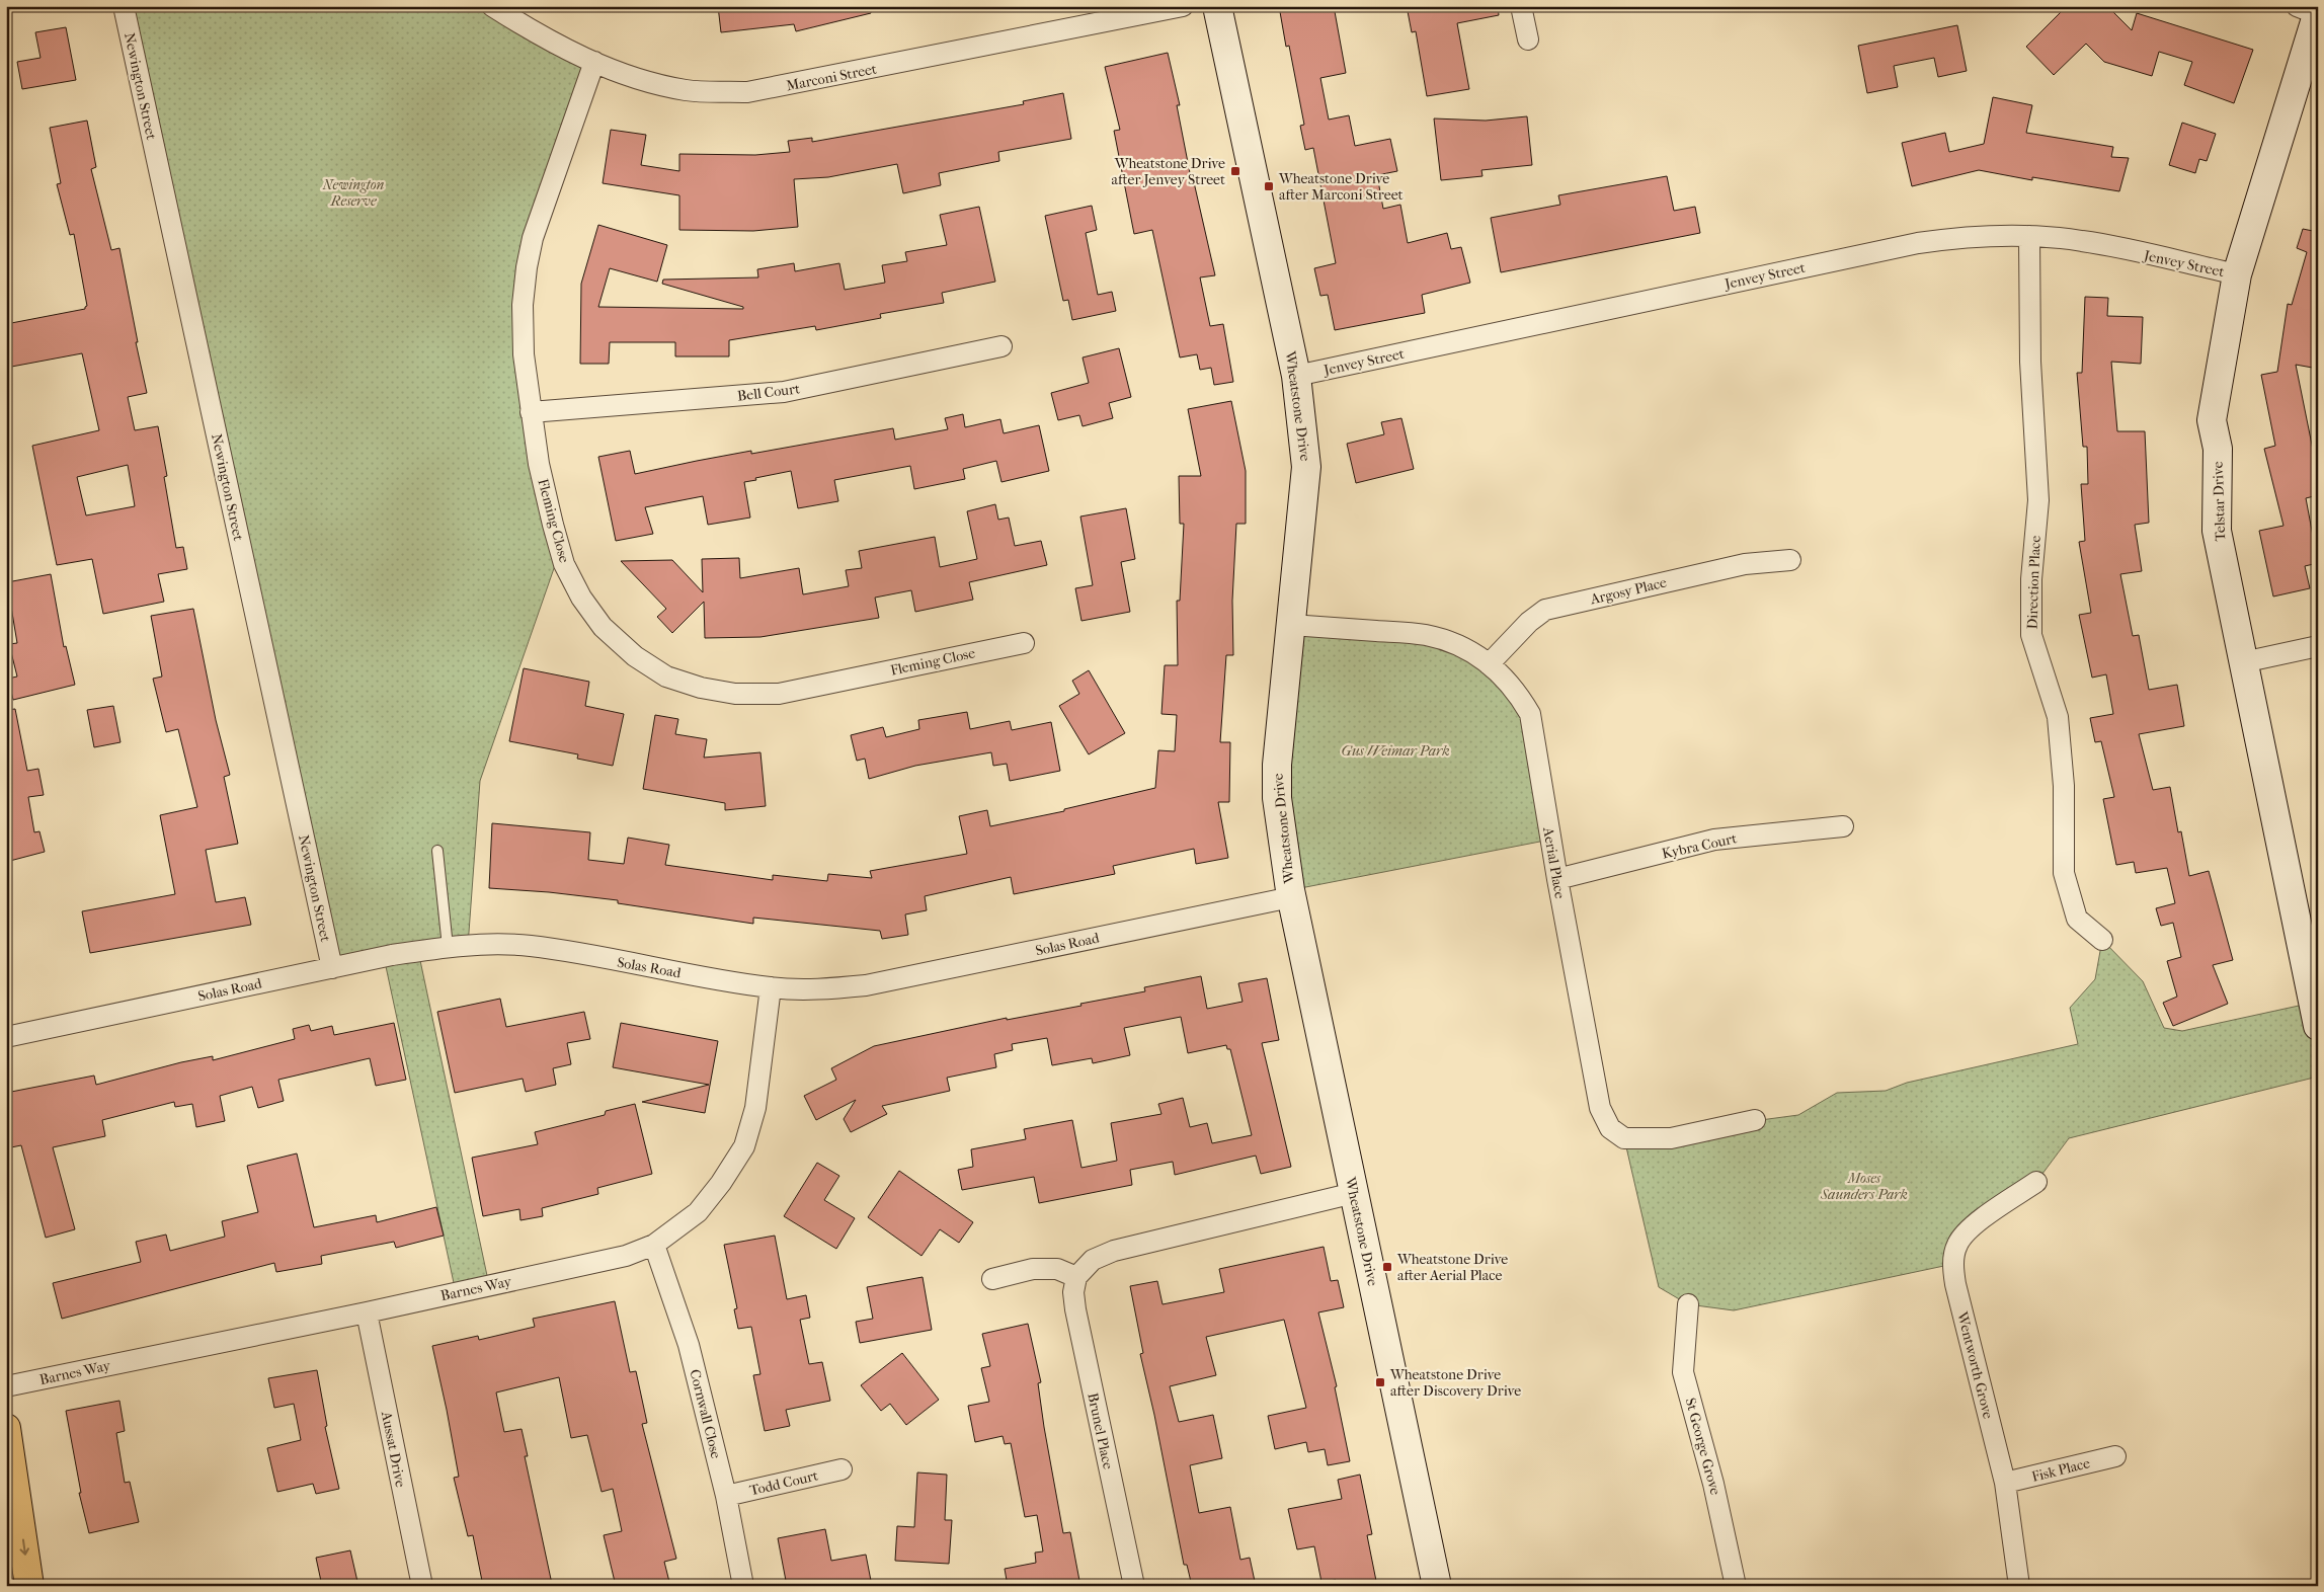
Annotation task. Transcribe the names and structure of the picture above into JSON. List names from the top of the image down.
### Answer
{
  "streets": {
    "street": [
      "Marconi Street",
      "Newington Street",
      "Jenvey Street",
      "Bell Court",
      "Wheatstone Drive",
      "Telstar Drive",
      "Fleming Close",
      "Direction Place",
      "Argosy Place",
      "Kybra Court",
      "Aerial Place",
      "Solas Road",
      "Barnes Way",
      "Wentworth Grove",
      "Cornwall Close",
      "Brunel Place",
      "St George Grove",
      "Aussat Drive",
      "Fisk Place",
      "Todd Court"
    ]
  },
  "crossings": [
    ["Marconi Street", "Fleming Close"],
    ["Newington Street", "Solas Road"],
    ["Jenvey Street", "Wheatstone Drive"],
    ["Jenvey Street", "Telstar Drive"],
    ["Jenvey Street", "Direction Place"],
    ["Bell Court", "Fleming Close"],
    ["Wheatstone Drive", "Aerial Place"],
    ["Wheatstone Drive", "Solas Road"],
    ["Argosy Place", "Aerial Place"],
    ["Kybra Court", "Aerial Place"],
    ["Solas Road", "Barnes Way"],
    ["Barnes Way", "Cornwall Close"],
    ["Barnes Way", "Aussat Drive"],
    ["Wentworth Grove", "Fisk Place"],
    ["Cornwall Close", "Todd Court"]
  ],
  "parks": ["Newington Reserve", "Gus Weimar Park", "Moses Saunders Park"],
  "places": {
    "transit": [
      "Wheatstone Drive after Jenvey Street",
      "Wheatstone Drive after Marconi Street",
      "Wheatstone Drive after Aerial Place",
      "Wheatstone Drive after Discovery Drive"
    ]
  }
}
